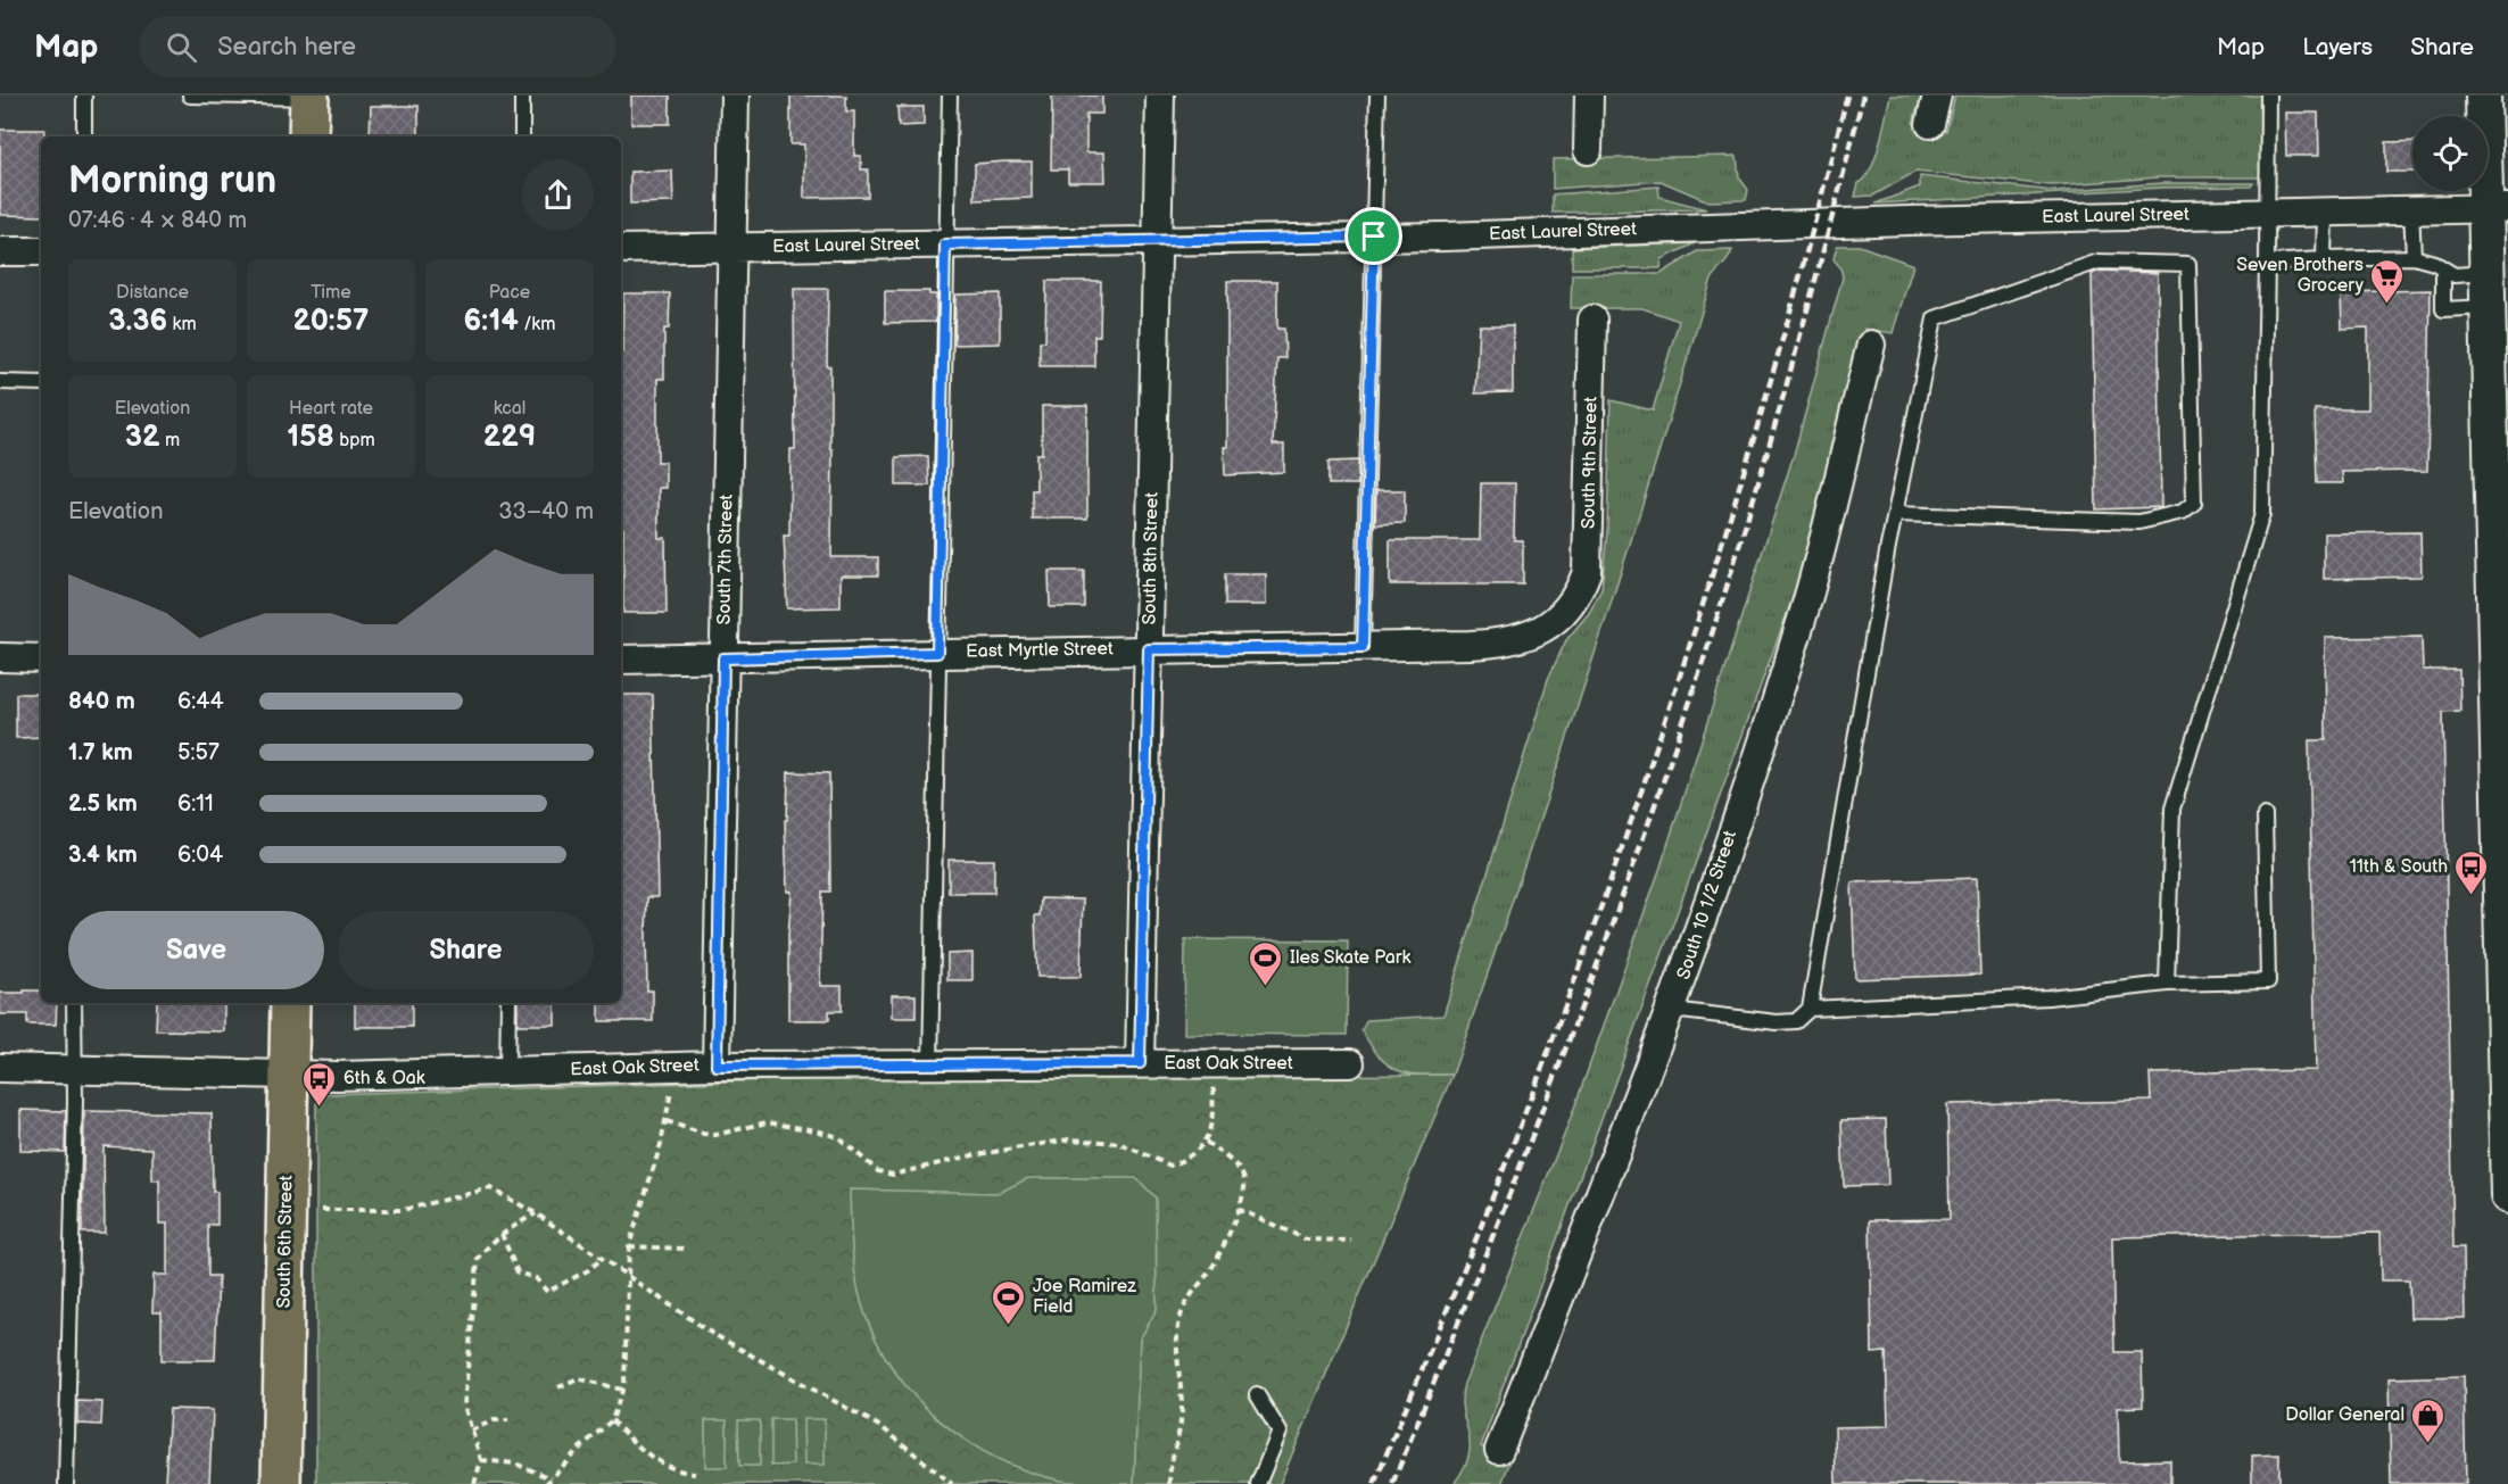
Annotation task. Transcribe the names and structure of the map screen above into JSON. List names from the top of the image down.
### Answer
{
  "streets": {
    "main road": ["South 6th Street"],
    "street": [
      "East Laurel Street",
      "South 9th Street",
      "South 8th Street",
      "South 7th Street",
      "East Myrtle Street",
      "South 10 1/2 Street",
      "East Oak Street"
    ]
  },
  "crossings": [
    ["East Laurel Street", "South 8th Street"],
    ["East Laurel Street", "South 7th Street"],
    ["South 9th Street", "East Myrtle Street"],
    ["South 8th Street", "East Myrtle Street"],
    ["South 8th Street", "East Oak Street"],
    ["South 7th Street", "East Myrtle Street"],
    ["South 7th Street", "East Oak Street"],
    ["East Oak Street", "South 6th Street"]
  ],
  "places": {
    "supermarket": ["Seven Brothers Grocery"],
    "bus stop": ["11th & South", "6th & Oak"],
    "sports": ["Iles Skate Park", "Joe Ramirez Field"],
    "shop": ["Dollar General"]
  },
  "page": {
    "header": "Map",
    "search": "Search here",
    "nav": ["Map", "Layers", "Share"],
    "heading": ["Morning run", "07:46 · 4 × 840 m"],
    "stats": [
      ["Distance", "3.36 km"],
      ["Time", "20:57"],
      ["Pace", "6:14 /km"],
      ["Elevation", "32 m"],
      ["Heart rate", "158 bpm"],
      ["kcal", "229"]
    ],
    "chart": ["Elevation", "33–40 m"],
    "list": [
      {
        "name": "840 m",
        "note": "6:44"
      },
      {
        "name": "1.7 km",
        "note": "5:57"
      },
      {
        "name": "2.5 km",
        "note": "6:11"
      },
      {
        "name": "3.4 km",
        "note": "6:04"
      }
    ],
    "buttons": ["Save", "Share"]
  }
}
